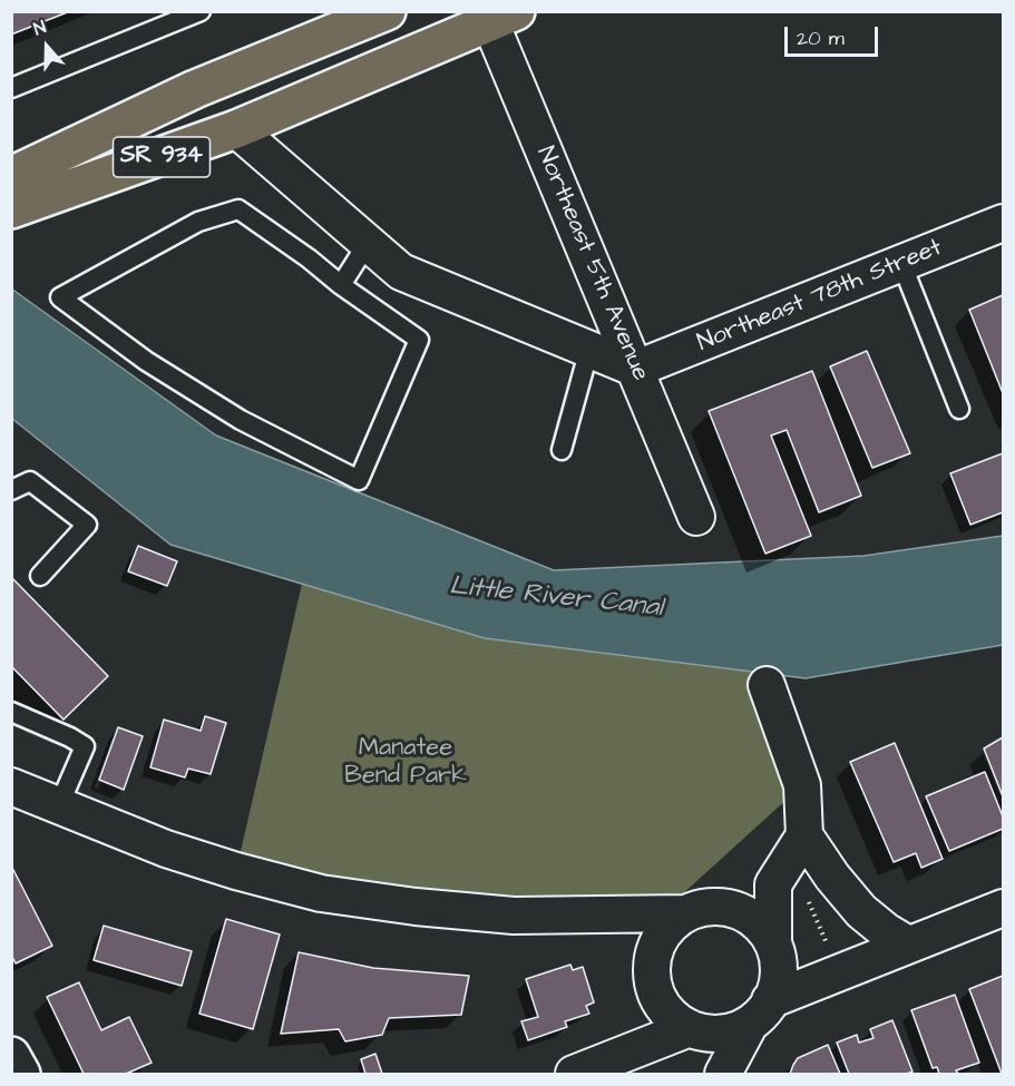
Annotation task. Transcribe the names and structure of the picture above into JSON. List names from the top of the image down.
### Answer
{
  "streets": {
    "main road": ["SR 934"],
    "street": ["Northeast 5th Avenue", "Northeast 78th Street"]
  },
  "crossings": [
    ["SR 934", "Northeast 5th Avenue"],
    ["Northeast 5th Avenue", "Northeast 78th Street"]
  ],
  "water": ["Little River Canal"],
  "parks": ["Manatee Bend Park"],
  "scale_bar": "20 m",
  "north": "top"
}
